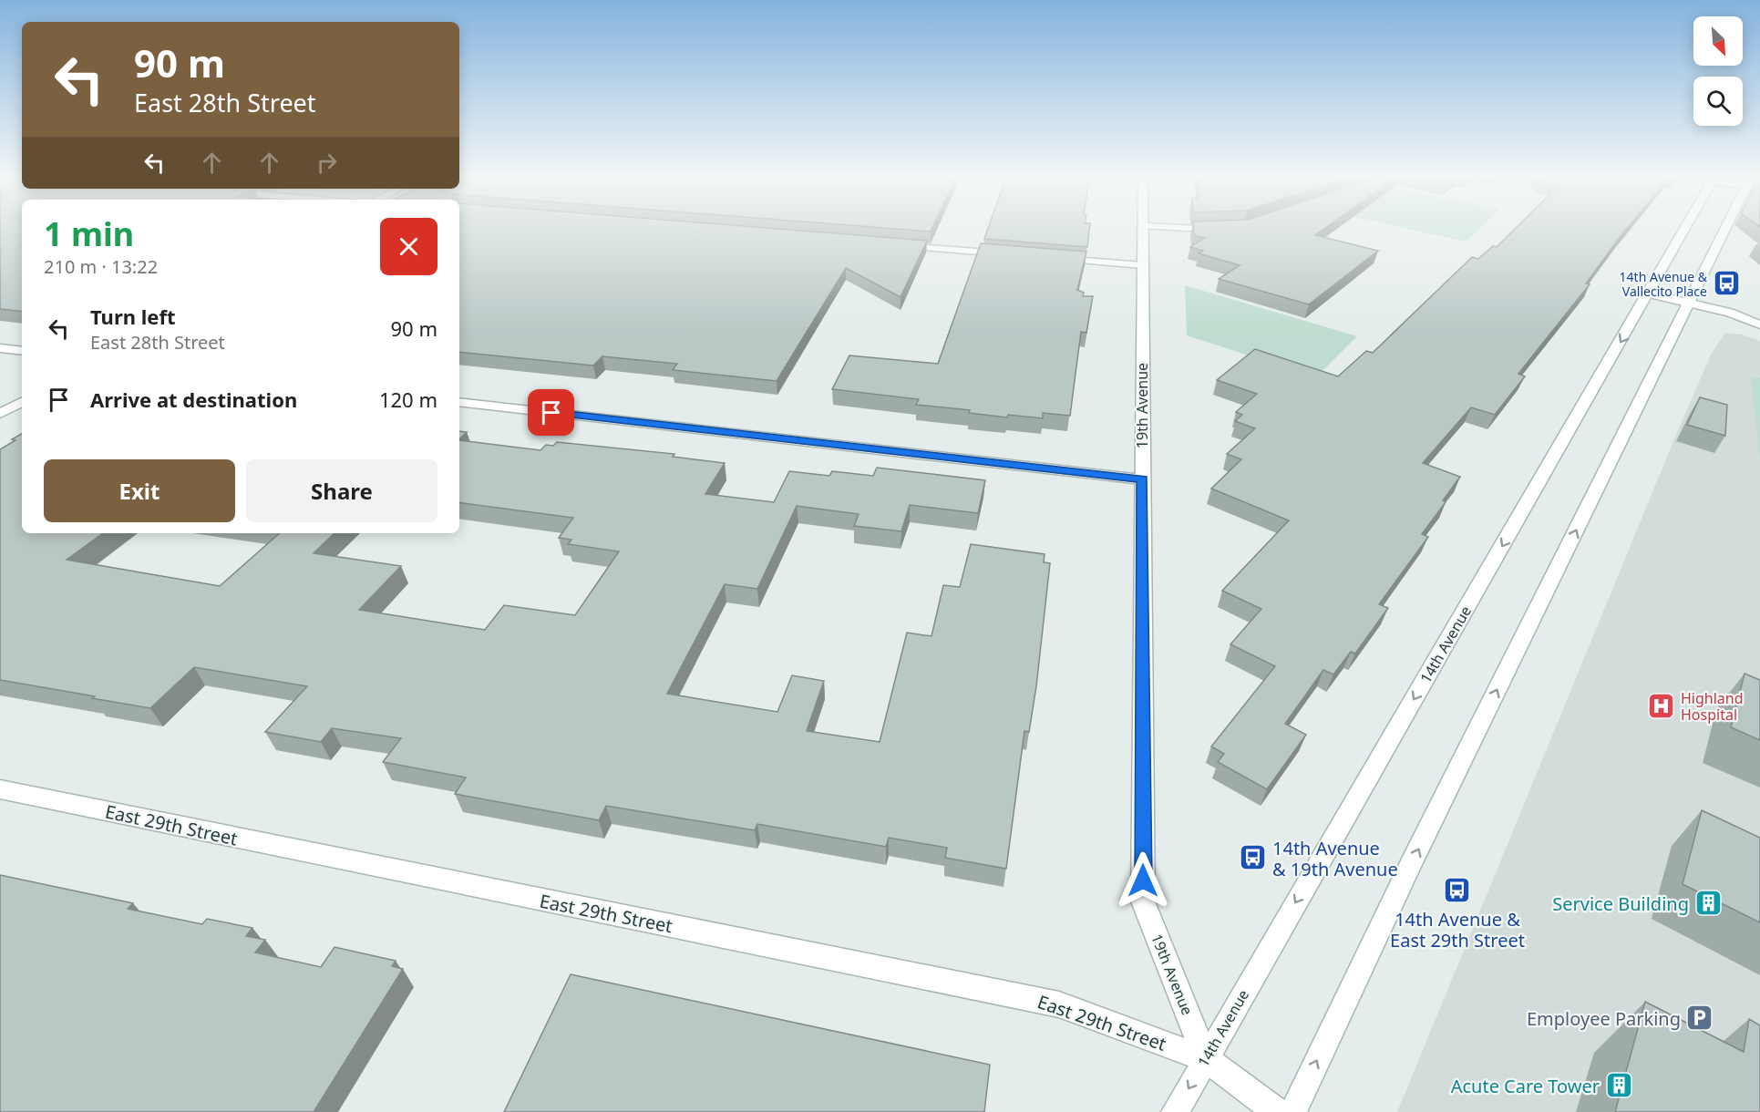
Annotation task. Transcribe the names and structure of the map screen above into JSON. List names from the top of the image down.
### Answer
{
  "streets": {
    "street": ["19th Avenue", "14th Avenue", "East 29th Street"]
  },
  "crossings": [
    ["19th Avenue", "14th Avenue"],
    ["19th Avenue", "East 29th Street"],
    ["14th Avenue", "East 29th Street"]
  ],
  "places": {
    "bus stop": ["14th Avenue & Vallecito Place", "14th Avenue & 19th Avenue", "14th Avenue & East 29th Street"],
    "hospital": ["Highland Hospital"],
    "building": ["Service Building", "Acute Care Tower"],
    "parking": ["Employee Parking"]
  },
  "north": "bottom right",
  "page": {
    "turn": ["90 m", "East 28th Street"],
    "heading": ["1 min", "210 m · 13:22"],
    "list": [
      {
        "name": "Turn left",
        "note": "East 28th Street",
        "value": "90 m"
      },
      {
        "name": "Arrive at destination",
        "value": "120 m"
      }
    ],
    "buttons": ["Exit", "Share"]
  }
}
